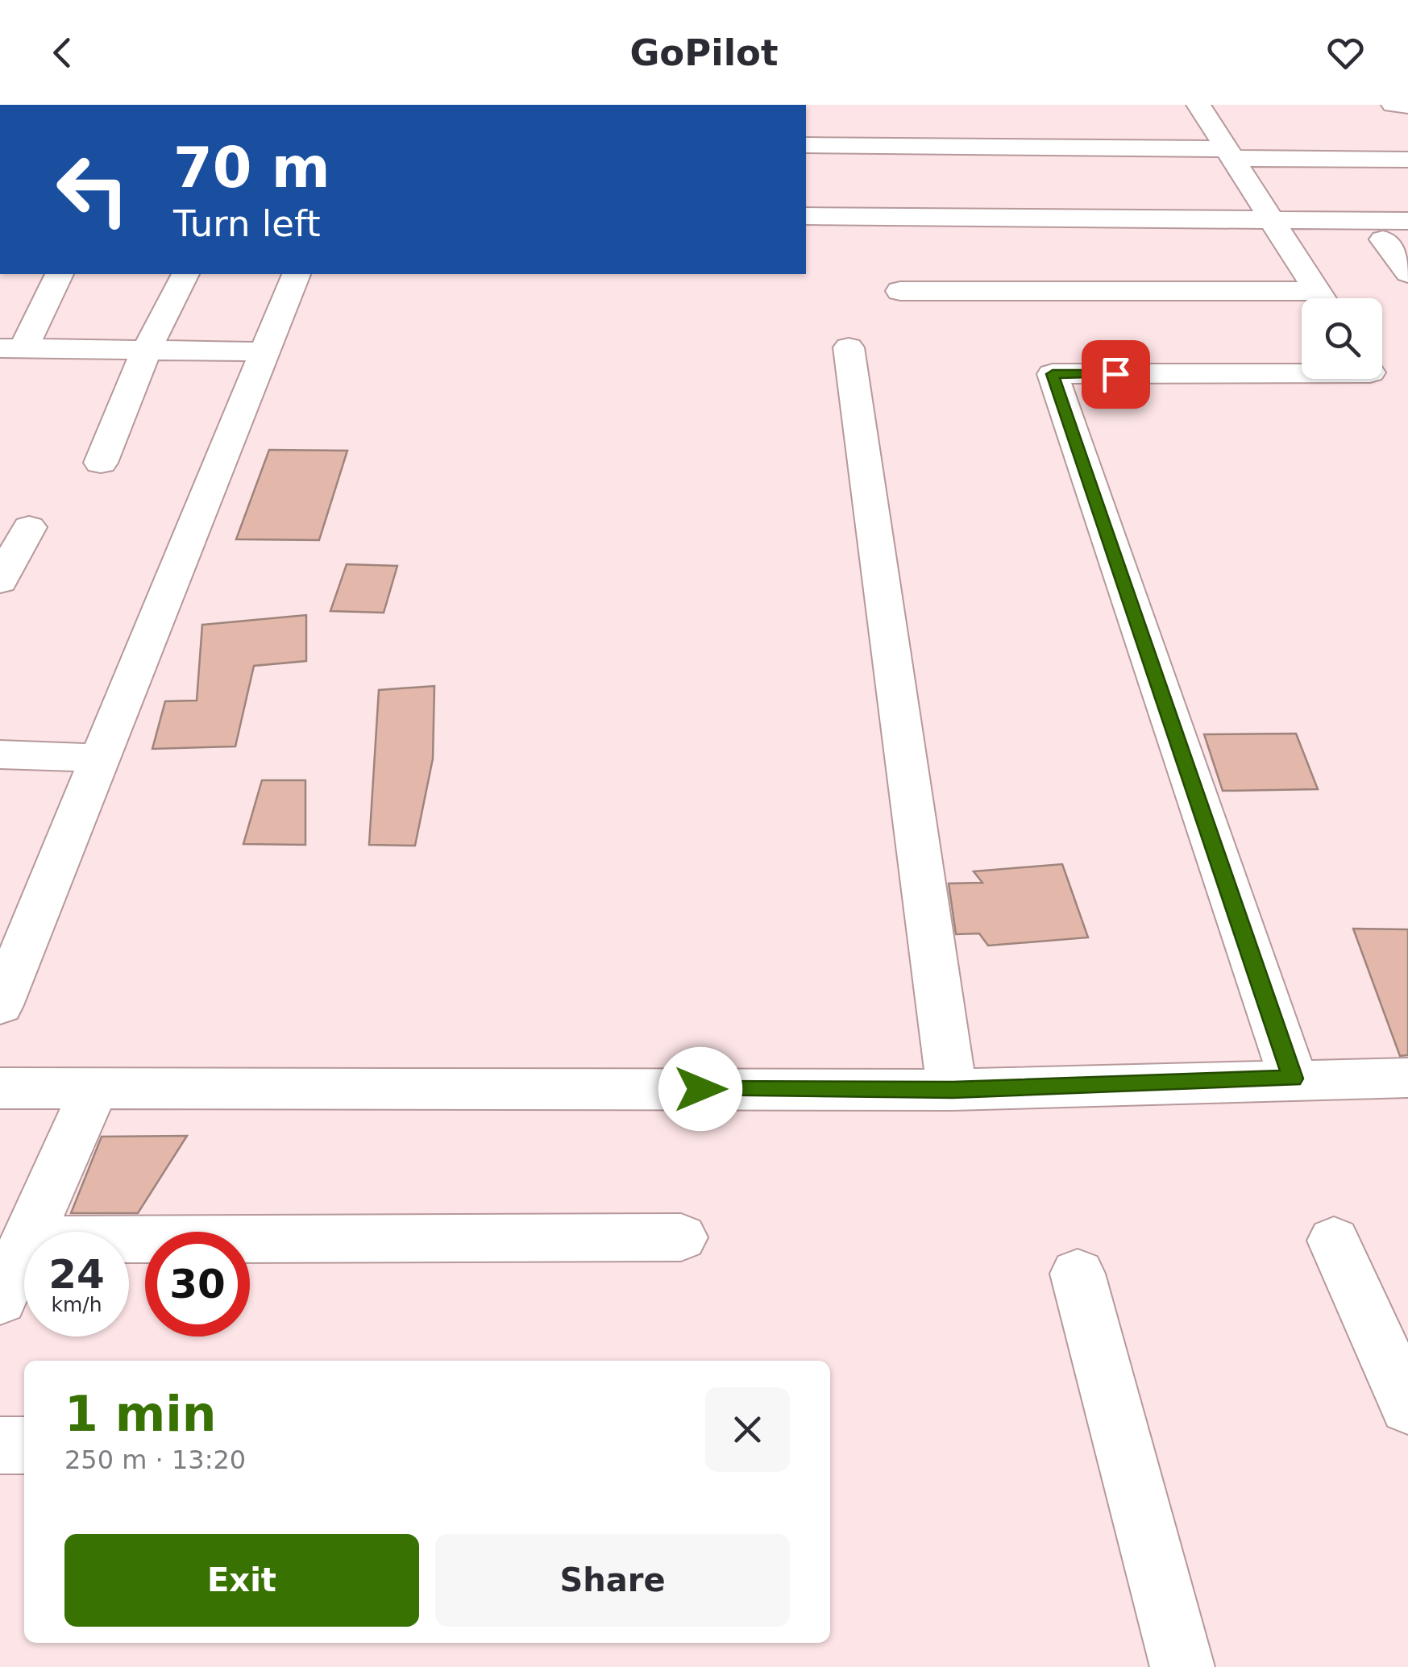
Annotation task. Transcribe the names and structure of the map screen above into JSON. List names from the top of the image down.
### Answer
{
  "page": {
    "header": "GoPilot",
    "turn": ["70 m", "Turn left"],
    "speed": "24 km/h",
    "limit": "30",
    "heading": ["1 min", "250 m · 13:20"],
    "buttons": ["Exit", "Share"]
  }
}
